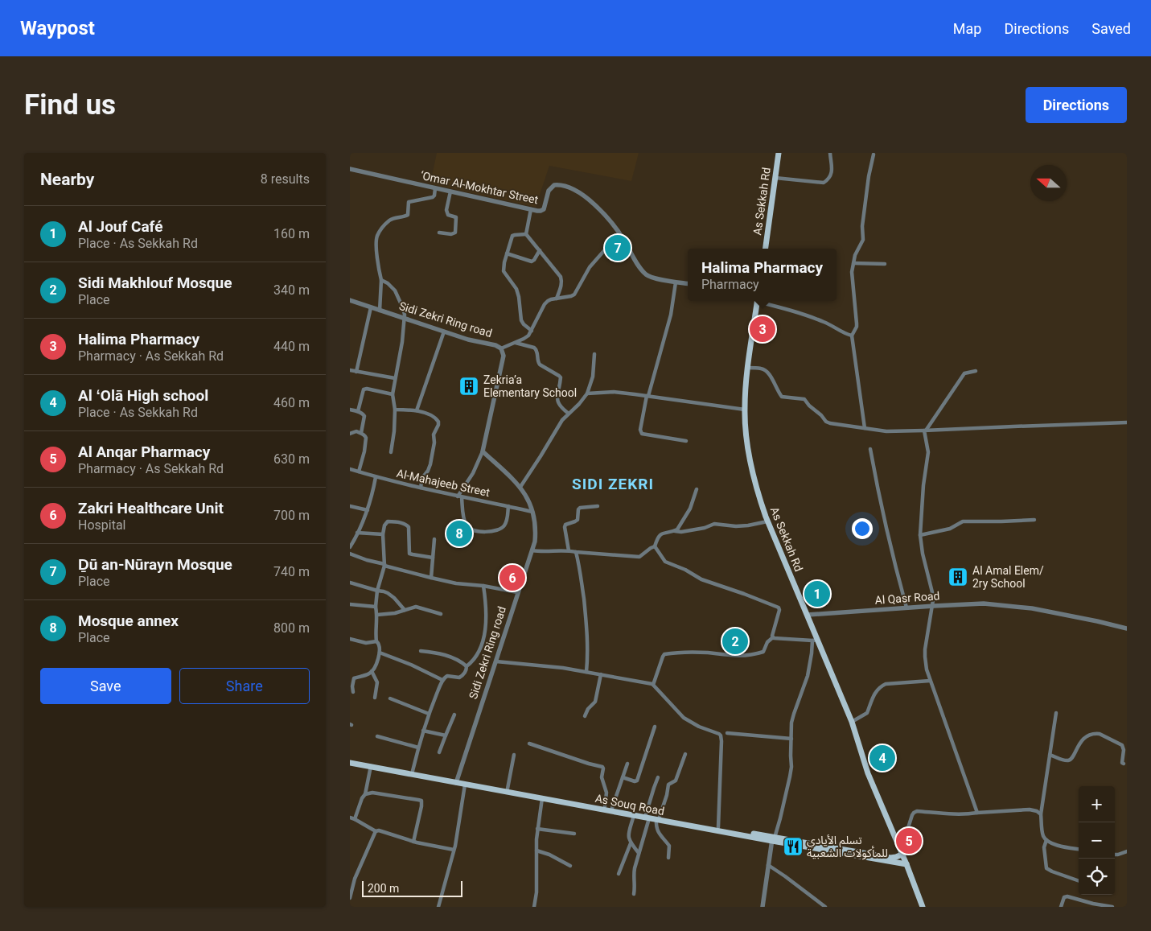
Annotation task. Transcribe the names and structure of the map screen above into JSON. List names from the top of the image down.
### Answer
{
  "streets": {
    "main road": ["As Sekkah Rd", "As Souq Road"],
    "street": [
      "‘Omar Al-Mokhtar Street",
      "Sidi Zekri Ring road",
      "Al-Mahajeeb Street",
      "Al Qasr Road"
    ]
  },
  "crossings": [
    ["As Sekkah Rd", "Al Qasr Road"],
    ["As Sekkah Rd", "As Souq Road"],
    ["Sidi Zekri Ring road", "Al-Mahajeeb Street"],
    ["Sidi Zekri Ring road", "As Souq Road"]
  ],
  "districts": ["SIDI ZEKRI"],
  "places": {
    "building": ["Zekria’a Elementary School", "Al Amal Elem/ 2ry School"],
    "restaurant": ["تسلم الأيادي للمأكولات الشعبية"]
  },
  "scale_bar": "200 m",
  "north": "left",
  "page": {
    "header": "Waypost",
    "nav": ["Map", "Directions", "Saved"],
    "buttons": [
      "Directions",
      ["Save", "Share"]
    ],
    "title": "Find us",
    "heading": ["Nearby", "8 results"],
    "list": [
      {
        "mark": "1",
        "name": "Al Jouf Café",
        "note": "Place · As Sekkah Rd",
        "value": "160 m"
      },
      {
        "mark": "2",
        "name": "Sidi Makhlouf Mosque",
        "note": "Place",
        "value": "340 m"
      },
      {
        "mark": "3",
        "name": "Halima Pharmacy",
        "note": "Pharmacy · As Sekkah Rd",
        "value": "440 m"
      },
      {
        "mark": "4",
        "name": "Al ʻOlā High school",
        "note": "Place · As Sekkah Rd",
        "value": "460 m"
      },
      {
        "mark": "5",
        "name": "Al Anqar Pharmacy",
        "note": "Pharmacy · As Sekkah Rd",
        "value": "630 m"
      },
      {
        "mark": "6",
        "name": "Zakri Healthcare Unit",
        "note": "Hospital",
        "value": "700 m"
      },
      {
        "mark": "7",
        "name": "Ḏū an-Nūrayn Mosque",
        "note": "Place",
        "value": "740 m"
      },
      {
        "mark": "8",
        "name": "Mosque annex",
        "note": "Place",
        "value": "800 m"
      }
    ],
    "pins": [
      "7",
      "3",
      "8",
      "6",
      "1",
      "2",
      "4",
      "5"
    ],
    "popup": ["Halima Pharmacy", "Pharmacy"],
    "map_buttons": ["+", "−"],
    "scale": "200 m"
  }
}
